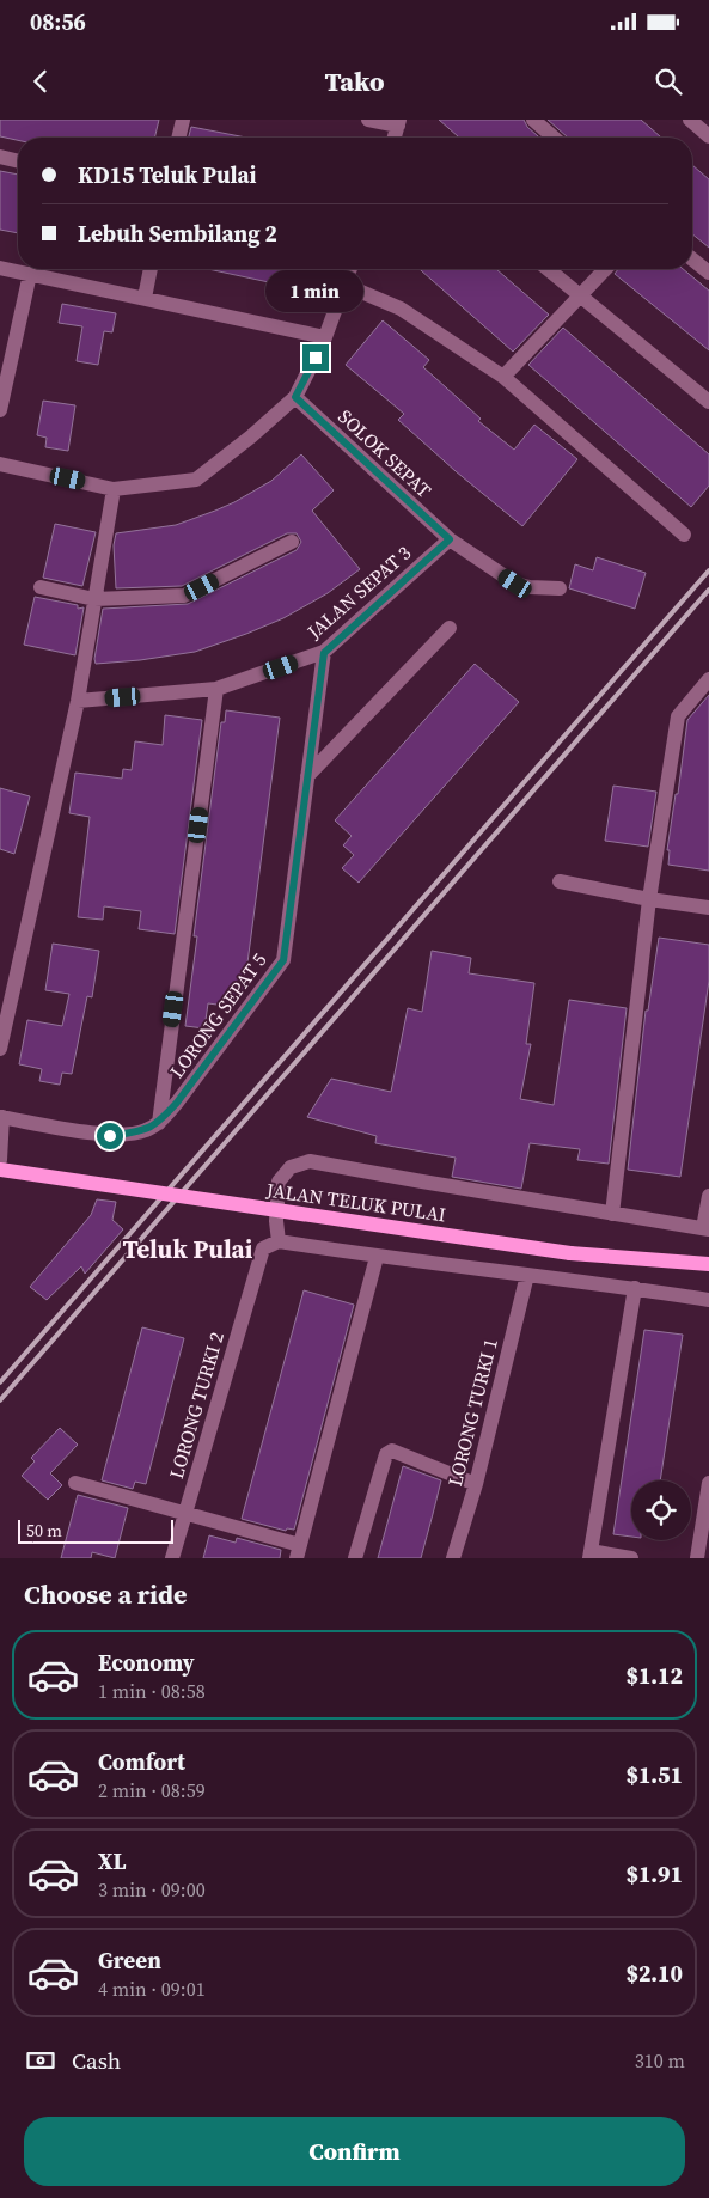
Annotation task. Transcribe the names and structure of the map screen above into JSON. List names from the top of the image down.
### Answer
{
  "streets": {
    "main road": ["JALAN TELUK PULAI"],
    "street": [
      "SOLOK SEPAT",
      "JALAN SEPAT 3",
      "LORONG SEPAT 5",
      "LORONG TURKI 2",
      "LORONG TURKI 1"
    ]
  },
  "crossings": [
    ["SOLOK SEPAT", "JALAN SEPAT 3"],
    ["JALAN SEPAT 3", "LORONG SEPAT 5"]
  ],
  "districts": ["Teluk Pulai"],
  "scale_bar": "50 m",
  "page": {
    "status": "08:56",
    "header": "Tako",
    "banner": ["KD15 Teluk Pulai", "Lebuh Sembilang 2"],
    "bubble": "1 min",
    "scale": "50 m",
    "heading": "Choose a ride",
    "list": [
      {
        "name": "Economy",
        "note": "1 min · 08:58",
        "value": "$1.12"
      },
      {
        "name": "Comfort",
        "note": "2 min · 08:59",
        "value": "$1.51"
      },
      {
        "name": "XL",
        "note": "3 min · 09:00",
        "value": "$1.91"
      },
      {
        "name": "Green",
        "note": "4 min · 09:01",
        "value": "$2.10"
      }
    ],
    "pay": ["Cash", "310 m"],
    "buttons": "Confirm"
  }
}
